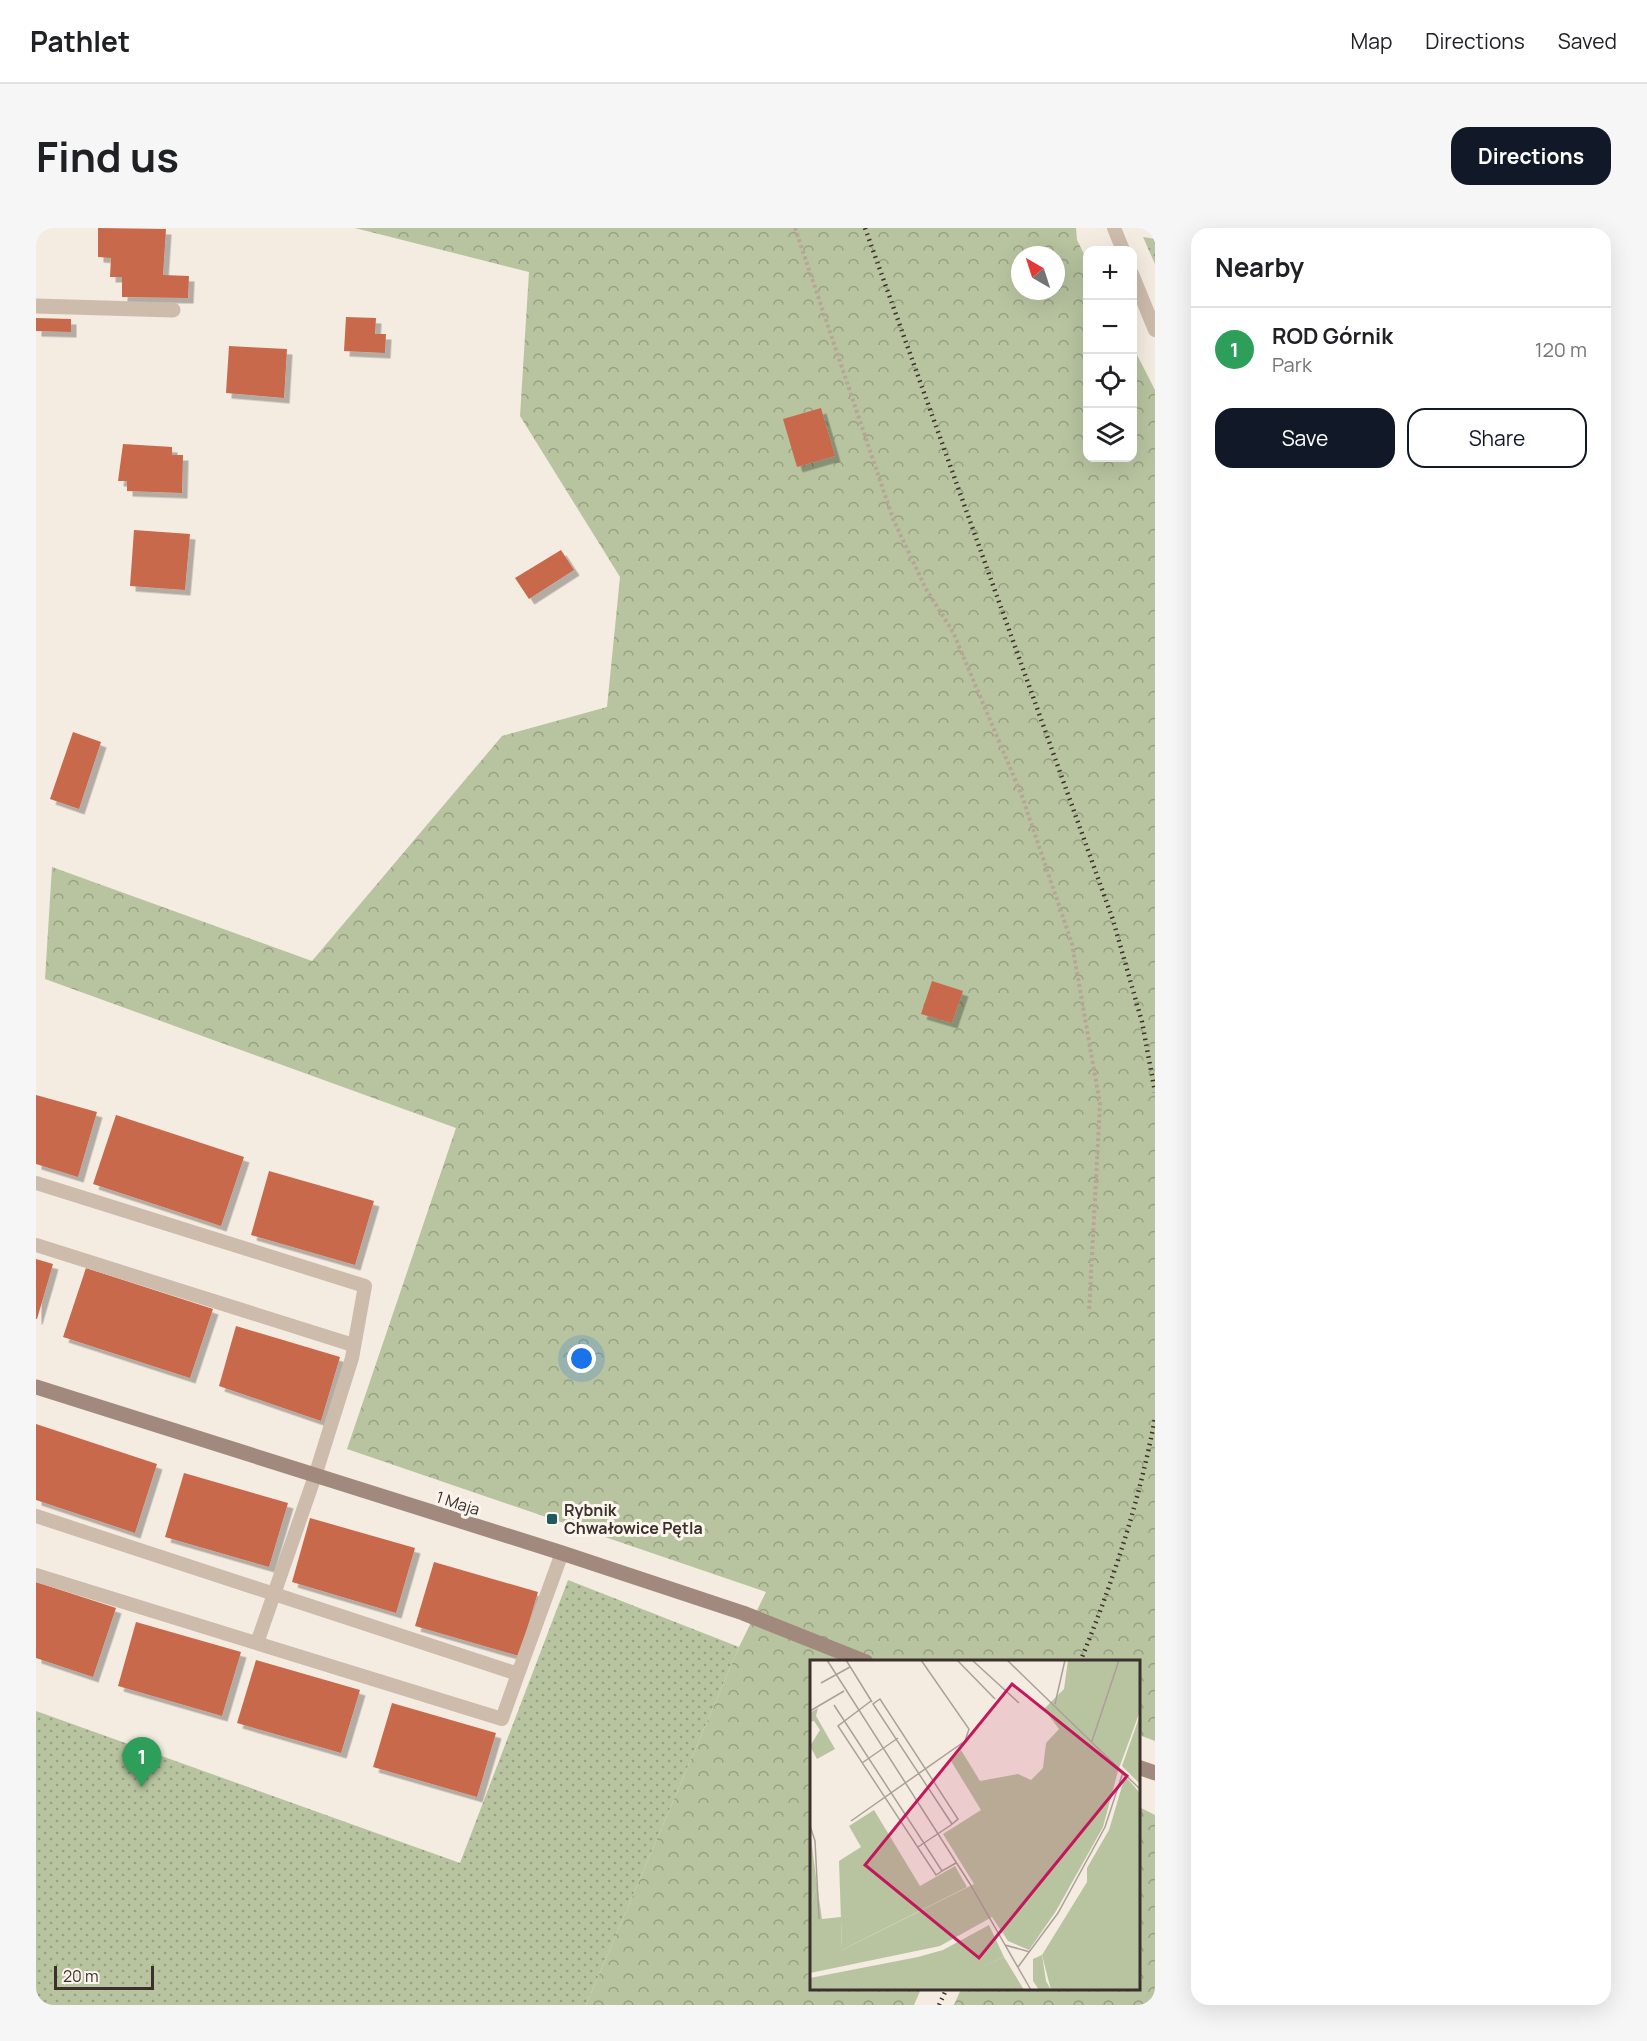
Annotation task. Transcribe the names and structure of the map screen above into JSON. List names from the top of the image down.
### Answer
{
  "streets": {
    "main road": ["1 Maja"]
  },
  "places": {
    "transit": ["Rybnik Chwałowice Pętla"]
  },
  "scale_bar": "20 m",
  "north": "top left",
  "page": {
    "header": "Pathlet",
    "nav": ["Map", "Directions", "Saved"],
    "title": "Find us",
    "buttons": [
      "Directions",
      ["Save", "Share"]
    ],
    "heading": "Nearby",
    "map_buttons": ["+", "−"],
    "list": [
      {
        "mark": "1",
        "name": "ROD Górnik",
        "note": "Park",
        "value": "120 m"
      }
    ],
    "pins": "1",
    "scale": "20 m"
  }
}
